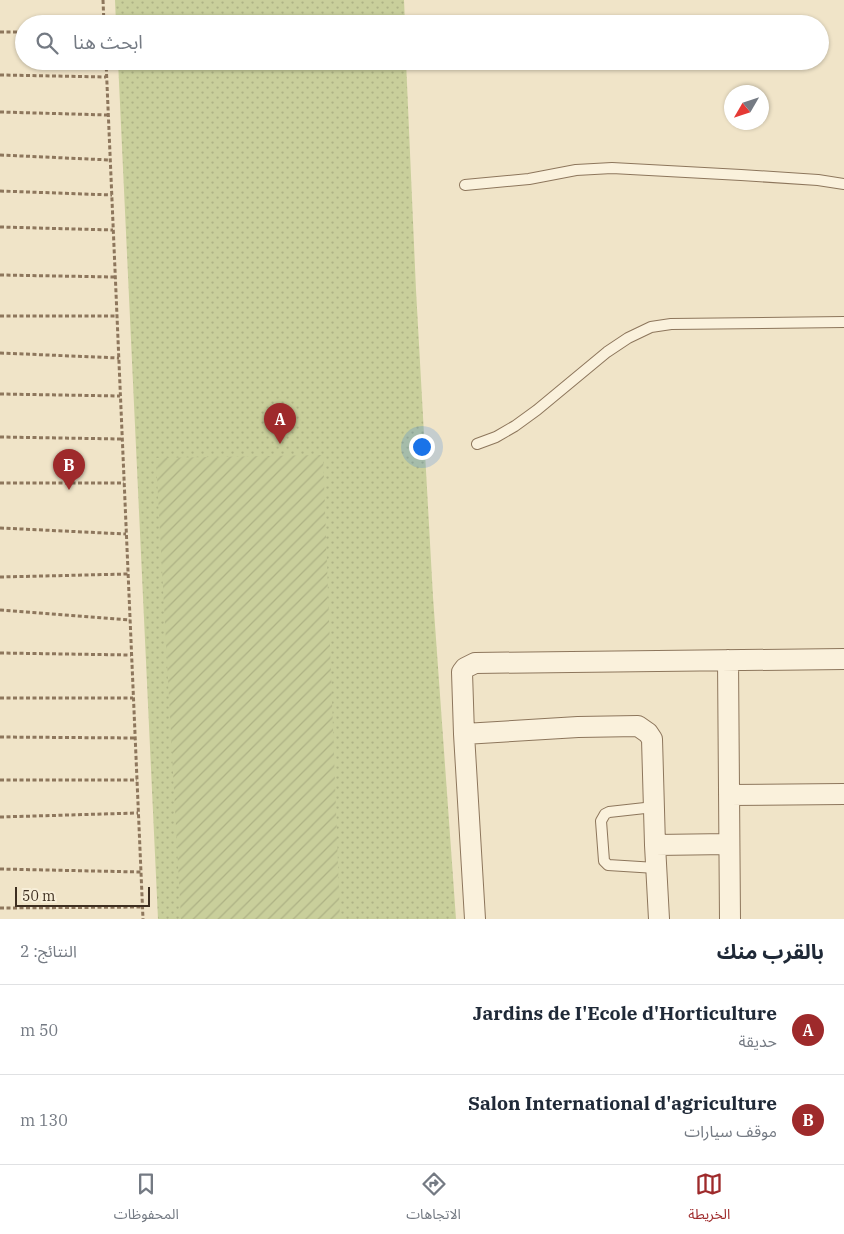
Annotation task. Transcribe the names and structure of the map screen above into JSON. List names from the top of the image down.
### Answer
{
  "scale_bar": "50 m",
  "north": "bottom left",
  "page": {
    "search": "ابحث هنا",
    "pins": ["A", "B"],
    "scale": "50 m",
    "heading": ["بالقرب منك", "النتائج: 2"],
    "list": [
      {
        "mark": "A",
        "name": "Jardins de I'Ecole d'Horticulture",
        "note": "حديقة",
        "value": "50 m"
      },
      {
        "mark": "B",
        "name": "Salon International d'agriculture",
        "note": "موقف سيارات",
        "value": "130 m"
      }
    ],
    "nav": ["الخريطة", "الاتجاهات", "المحفوظات"]
  }
}
